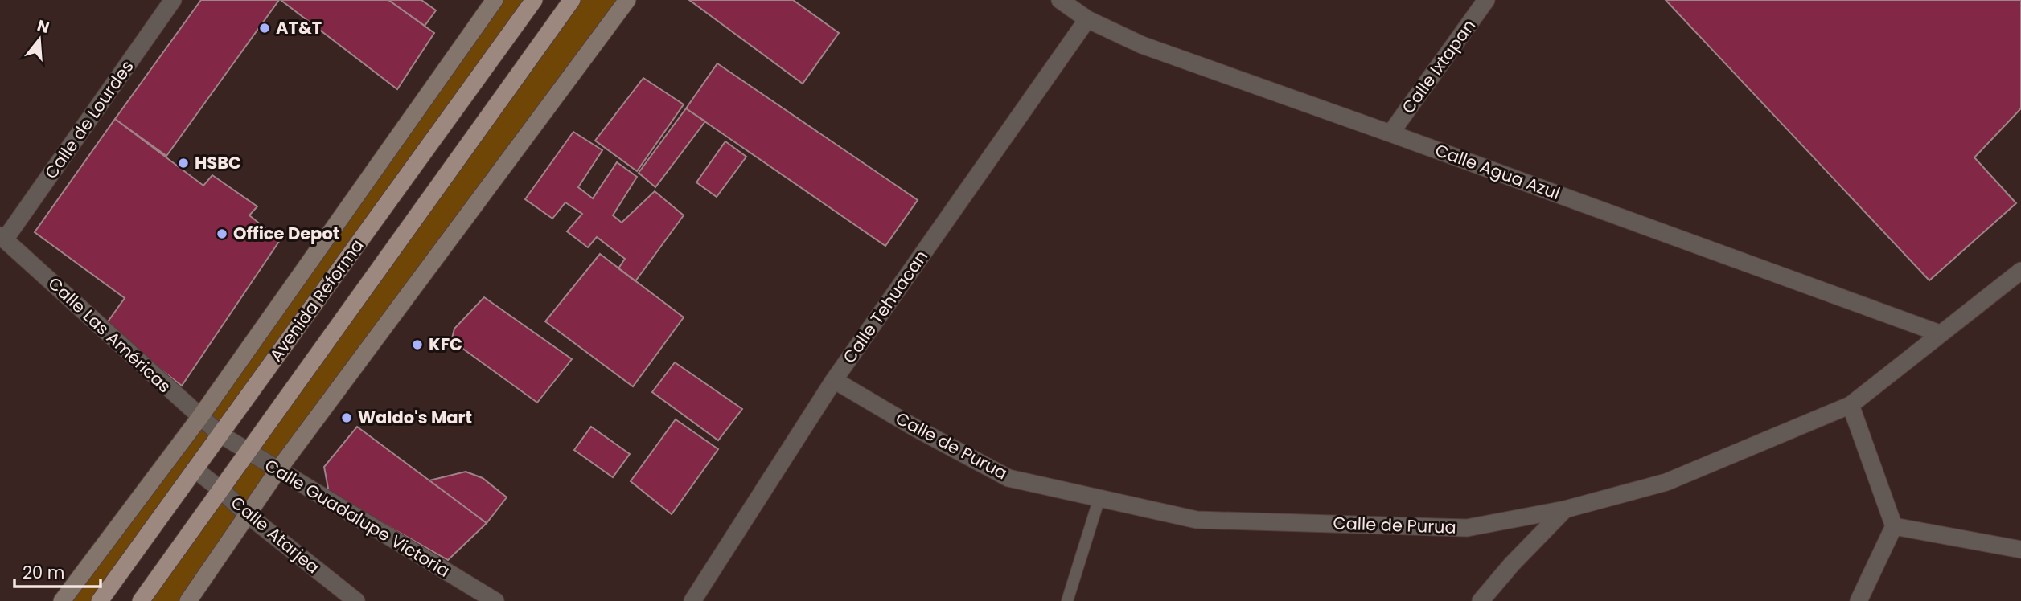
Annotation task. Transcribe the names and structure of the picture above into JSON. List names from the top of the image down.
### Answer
{
  "streets": {
    "main road": ["Avenida Reforma"],
    "street": [
      "Calle Ixtapan",
      "Calle de Lourdes",
      "Calle Agua Azul",
      "Calle Tehuacan",
      "Calle Las Américas",
      "Calle de Purua",
      "Calle Guadalupe Victoria",
      "Calle Atarjea"
    ]
  },
  "crossings": [
    ["Calle Ixtapan", "Calle Agua Azul"],
    ["Calle de Lourdes", "Calle Las Américas"],
    ["Calle Agua Azul", "Calle Tehuacan"],
    ["Calle Agua Azul", "Calle de Purua"],
    ["Avenida Reforma", "Calle Las Américas"],
    ["Avenida Reforma", "Calle Guadalupe Victoria"],
    ["Avenida Reforma", "Calle Atarjea"],
    ["Calle Tehuacan", "Calle de Purua"],
    ["Calle Las Américas", "Calle Guadalupe Victoria"]
  ],
  "places": [
    "AT&T",
    "HSBC",
    "Office Depot",
    "KFC",
    "Waldo's Mart"
  ],
  "scale_bar": "20 m",
  "north": "top"
}
